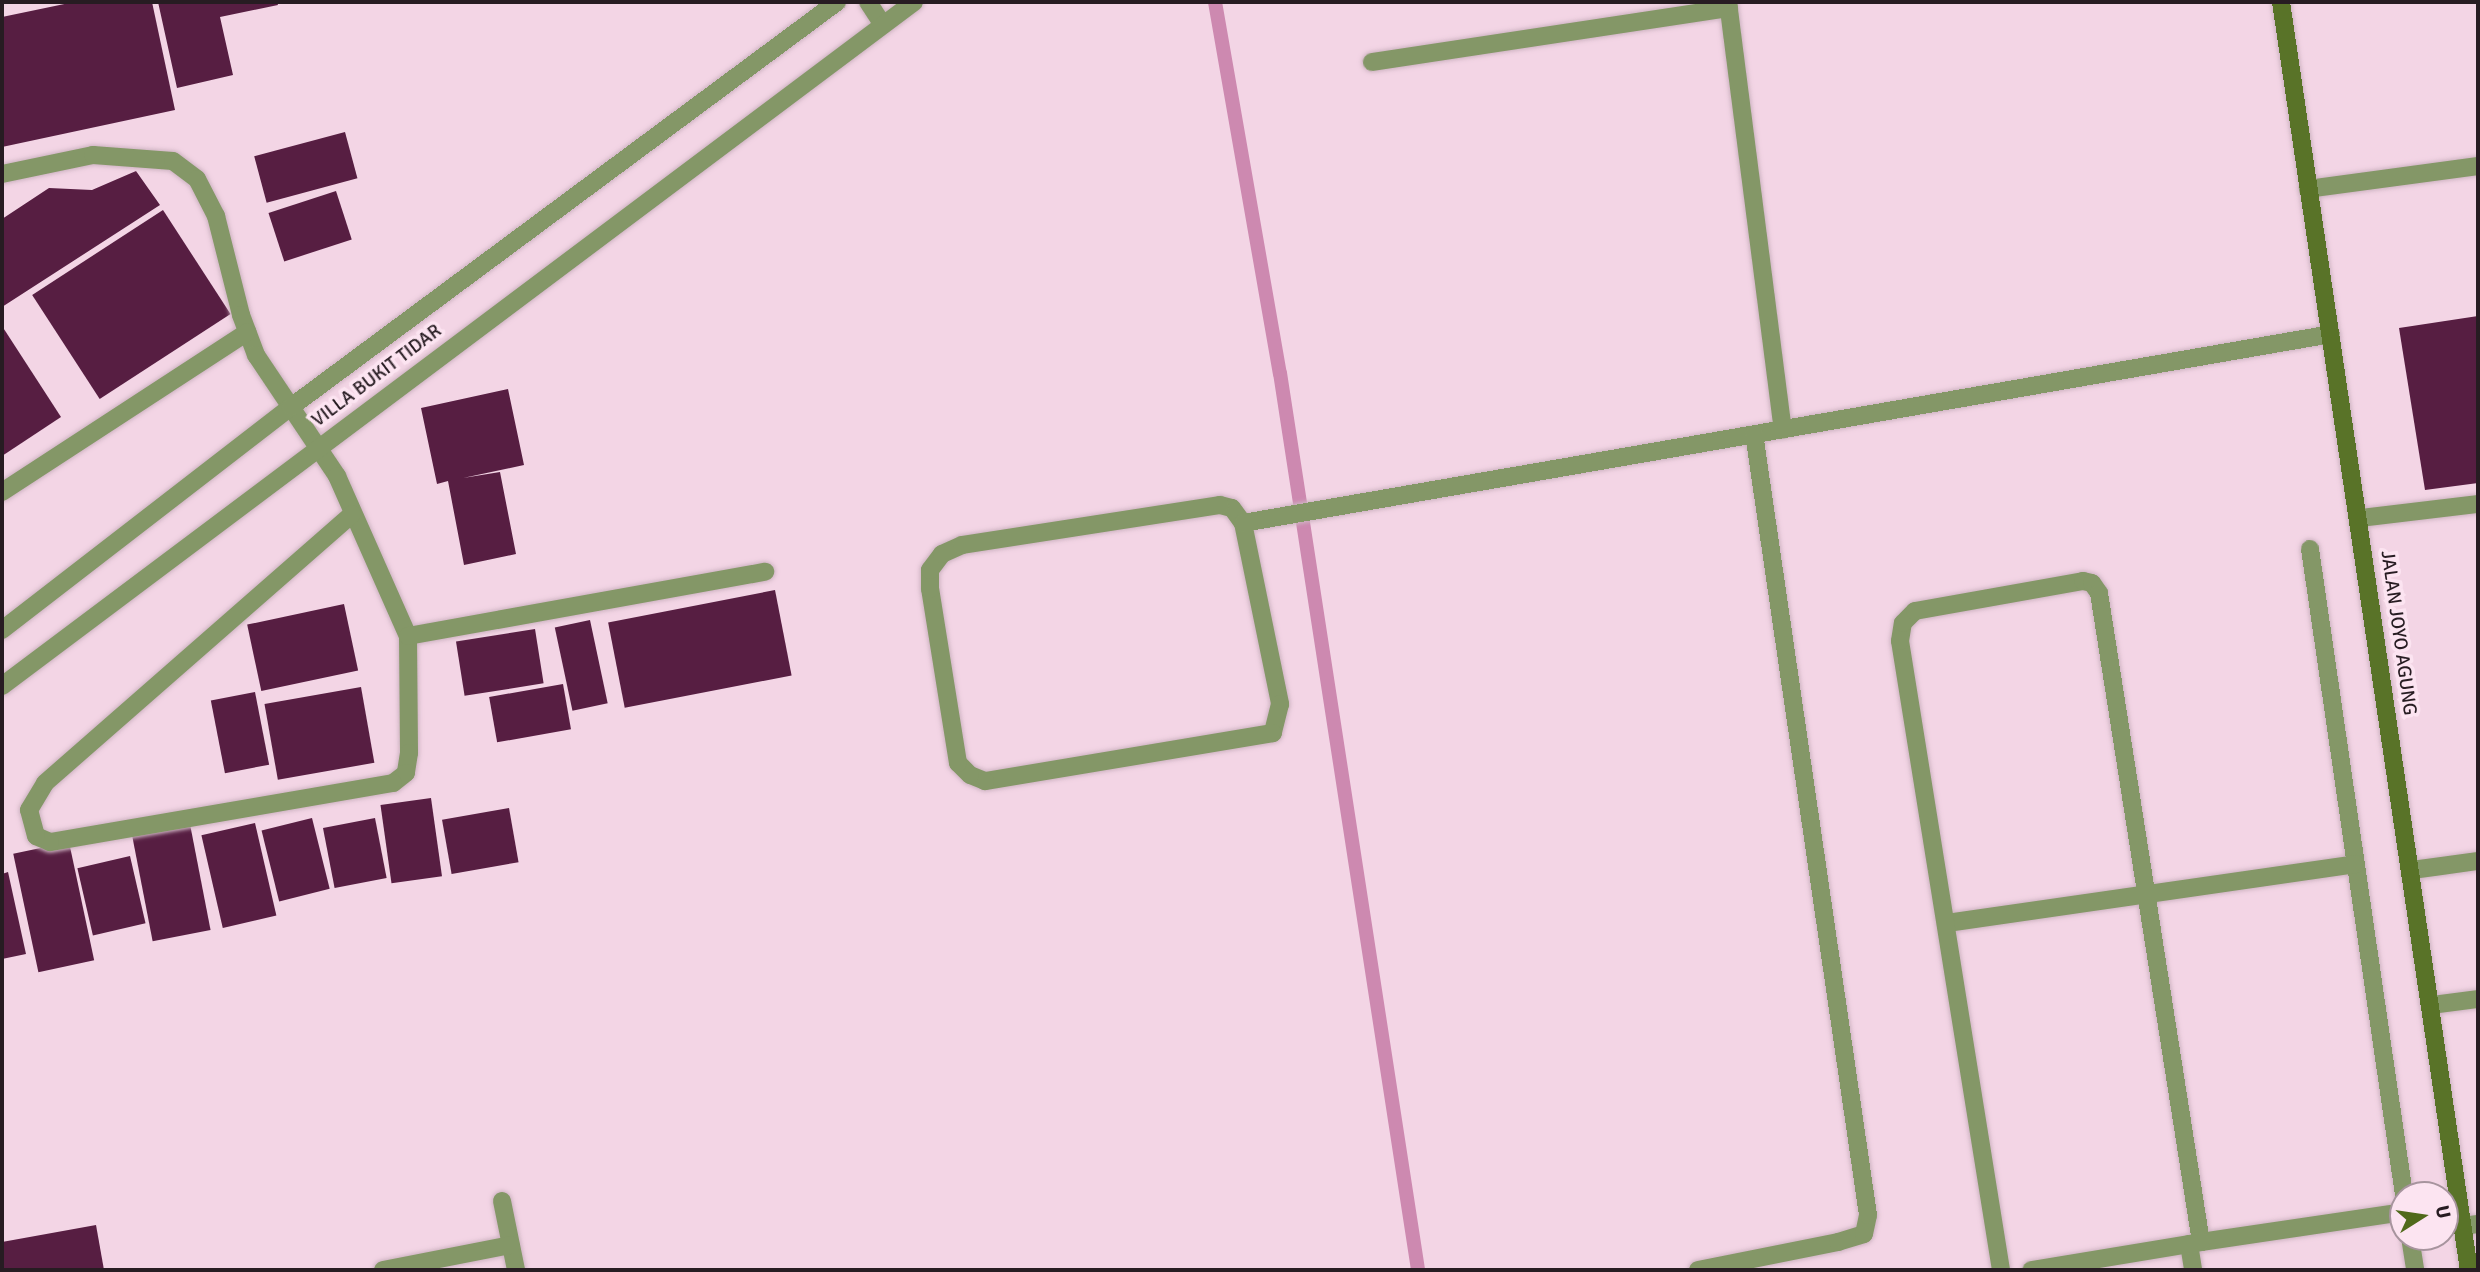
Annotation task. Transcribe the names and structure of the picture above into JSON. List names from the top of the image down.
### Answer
{
  "streets": {
    "main road": ["JALAN JOYO AGUNG"],
    "street": ["VILLA BUKIT TIDAR"]
  },
  "north": "right"
}
